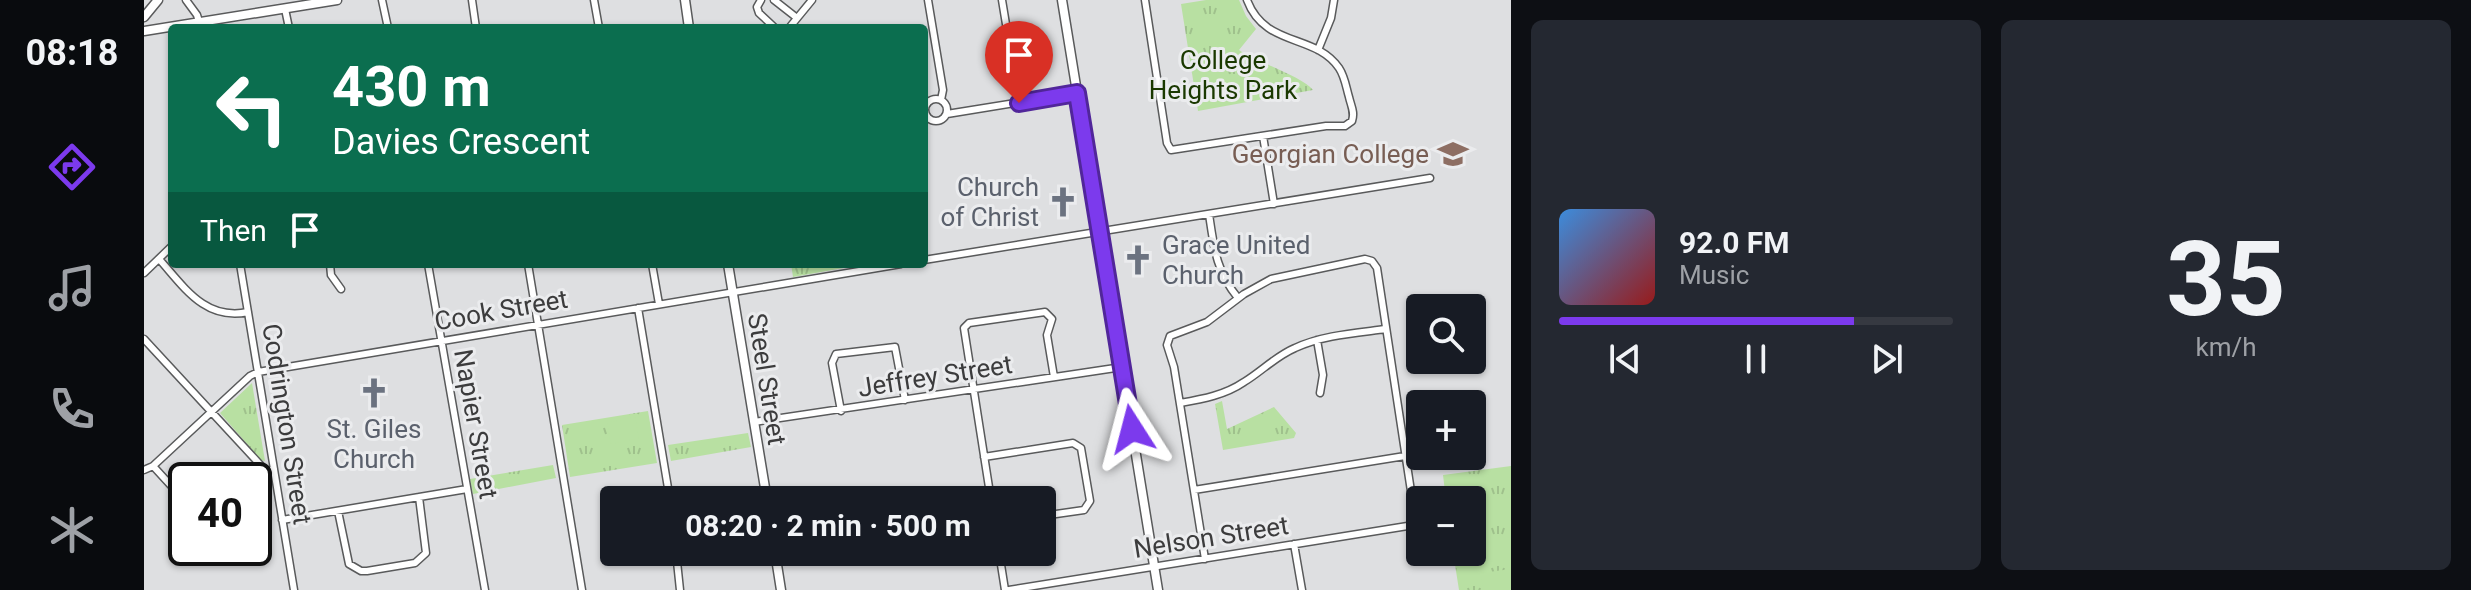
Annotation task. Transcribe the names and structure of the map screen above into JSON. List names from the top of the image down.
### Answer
{
  "streets": {
    "street": [
      "Cook Street",
      "Jeffrey Street",
      "Steel Street",
      "Codrington Street",
      "Napier Street",
      "Nelson Street"
    ]
  },
  "crossings": [
    ["Cook Street", "Steel Street"],
    ["Cook Street", "Codrington Street"],
    ["Cook Street", "Napier Street"],
    ["Jeffrey Street", "Steel Street"]
  ],
  "parks": ["College Heights Park"],
  "places": {
    "school or university": ["Georgian College"],
    "church": ["Church of Christ", "Grace United Church", "St. Giles Church"]
  },
  "page": {
    "tabs": "08:18",
    "tile": ["35", "km/h"],
    "turn": ["430 m", "Davies Crescent"],
    "then": "Then",
    "song": ["92.0 FM", "Music"],
    "map_buttons": ["+", "−"],
    "limit": "40",
    "trip": "08:20 · 2 min · 500 m"
  }
}
